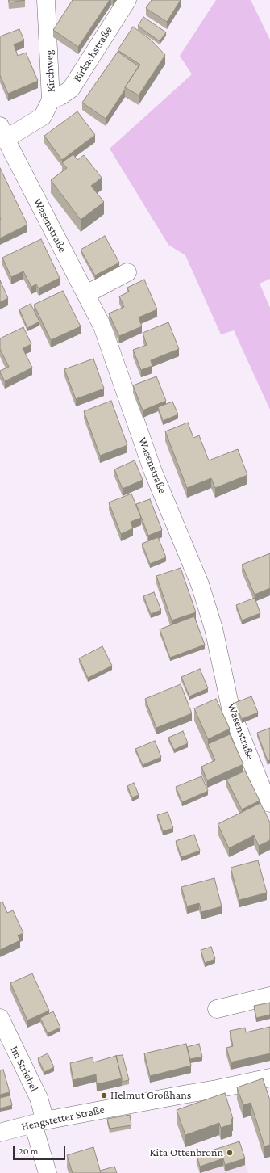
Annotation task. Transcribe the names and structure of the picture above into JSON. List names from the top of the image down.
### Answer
{
  "streets": {
    "street": [
      "Birkachstraße",
      "Kirchweg",
      "Wasenstraße",
      "Im Striebel",
      "Hengstetter Straße"
    ]
  },
  "crossings": [
    ["Birkachstraße", "Kirchweg"],
    ["Kirchweg", "Wasenstraße"],
    ["Im Striebel", "Hengstetter Straße"]
  ],
  "places": ["Helmut Großhans", "Kita Ottenbronn"],
  "scale_bar": "20 m"
}
